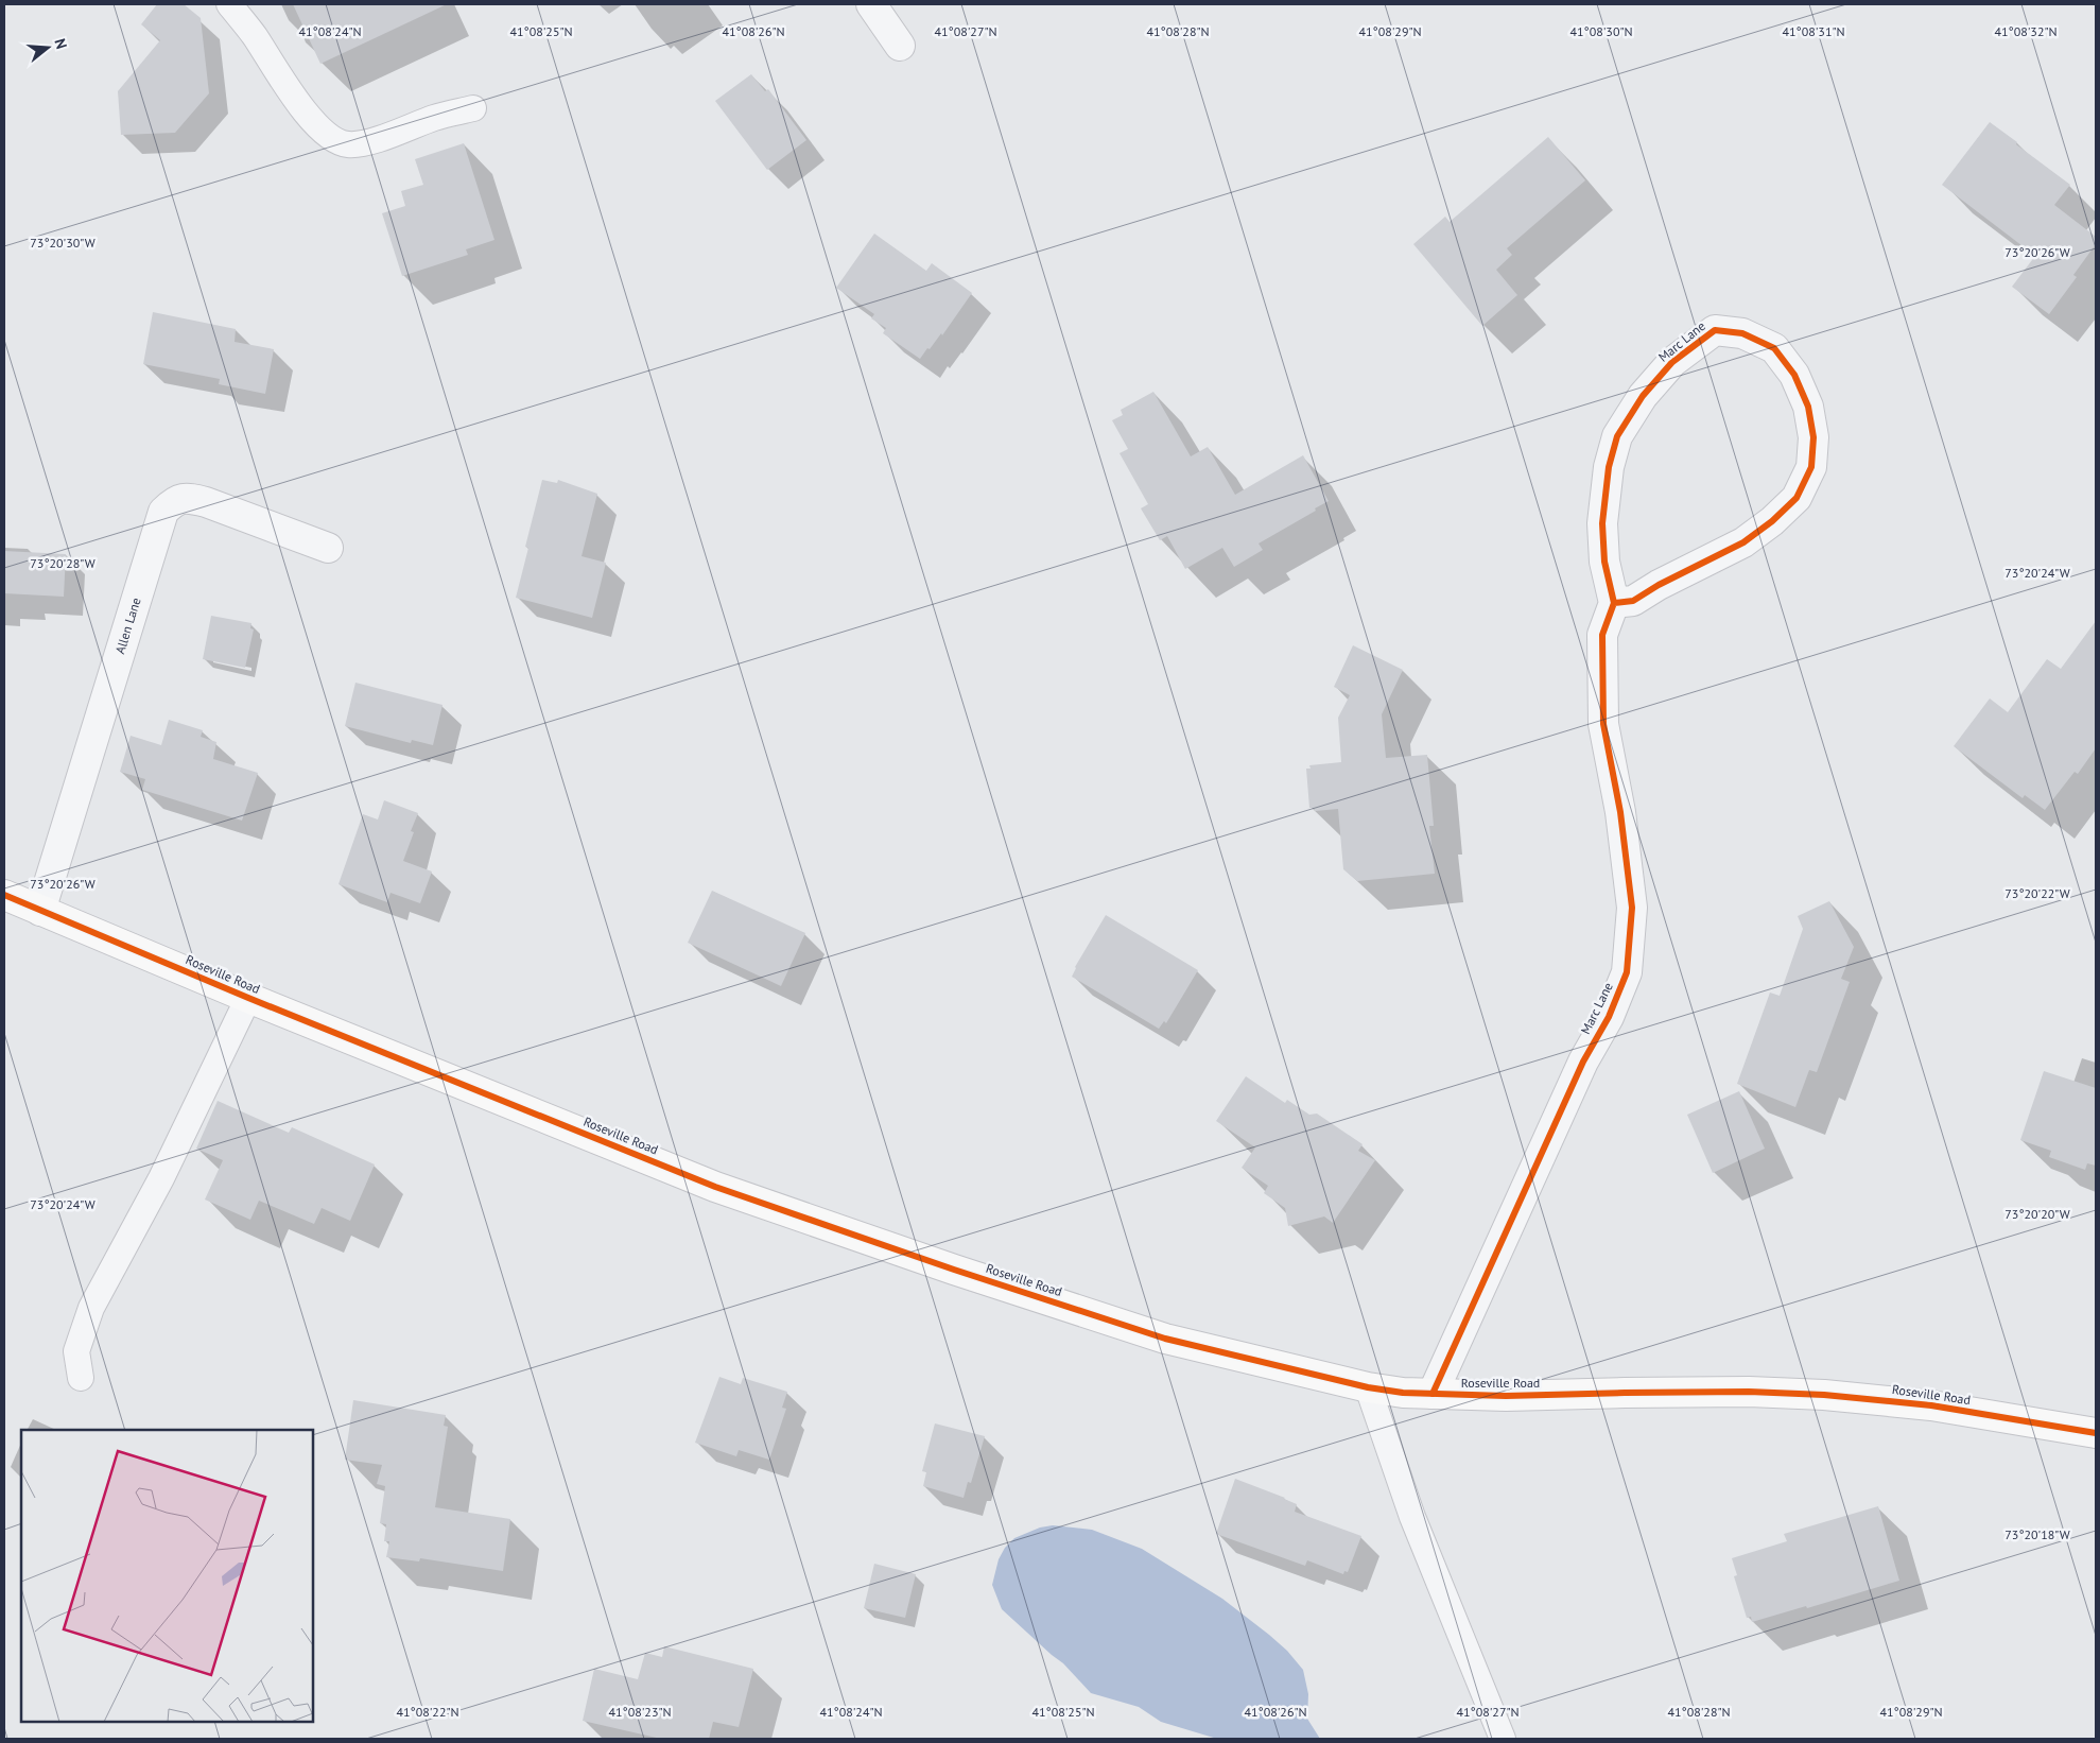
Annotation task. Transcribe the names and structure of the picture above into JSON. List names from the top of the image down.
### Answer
{
  "streets": {
    "street": ["Marc Lane", "Allen Lane", "Roseville Road"]
  },
  "crossings": [
    ["Marc Lane", "Roseville Road"],
    ["Allen Lane", "Roseville Road"]
  ],
  "north": "right",
  "coordinates": [
    "41°08'24\"N",
    "41°08'25\"N",
    "41°08'26\"N",
    "41°08'27\"N",
    "41°08'28\"N",
    "41°08'29\"N",
    "41°08'30\"N",
    "41°08'31\"N",
    "41°08'32\"N",
    "73°20'30\"W",
    "73°20'26\"W",
    "73°20'28\"W",
    "73°20'24\"W",
    "73°20'22\"W",
    "73°20'20\"W",
    "73°20'18\"W",
    "41°08'22\"N",
    "41°08'23\"N"
  ]
}
